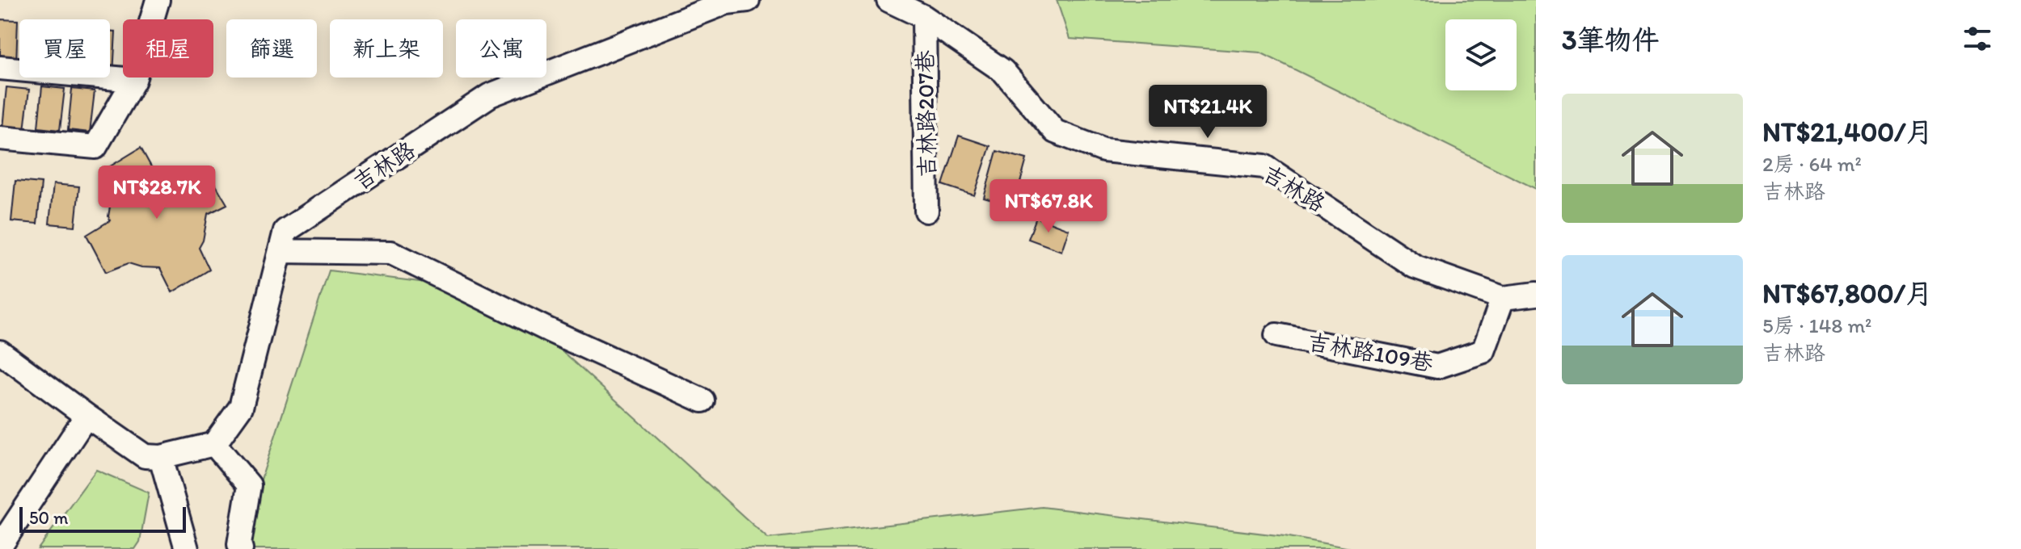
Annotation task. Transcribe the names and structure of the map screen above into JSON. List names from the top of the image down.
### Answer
{
  "streets": {
    "street": ["吉林路207巷", "吉林路", "吉林路109巷"]
  },
  "crossings": [
    ["吉林路207巷", "吉林路"],
    ["吉林路", "吉林路109巷"]
  ],
  "scale_bar": "50 m",
  "page": {
    "heading": "3筆物件",
    "chip": [
      "買屋",
      "租屋",
      "篩選",
      "新上架",
      "公寓"
    ],
    "list": [
      {
        "name": "NT$21,400/月",
        "note": "2房 · 64 m² · 吉林路"
      },
      {
        "name": "NT$67,800/月",
        "note": "5房 · 148 m² · 吉林路"
      }
    ],
    "price": ["NT$21.4K", "NT$28.7K", "NT$67.8K"],
    "scale": "50 m"
  }
}
